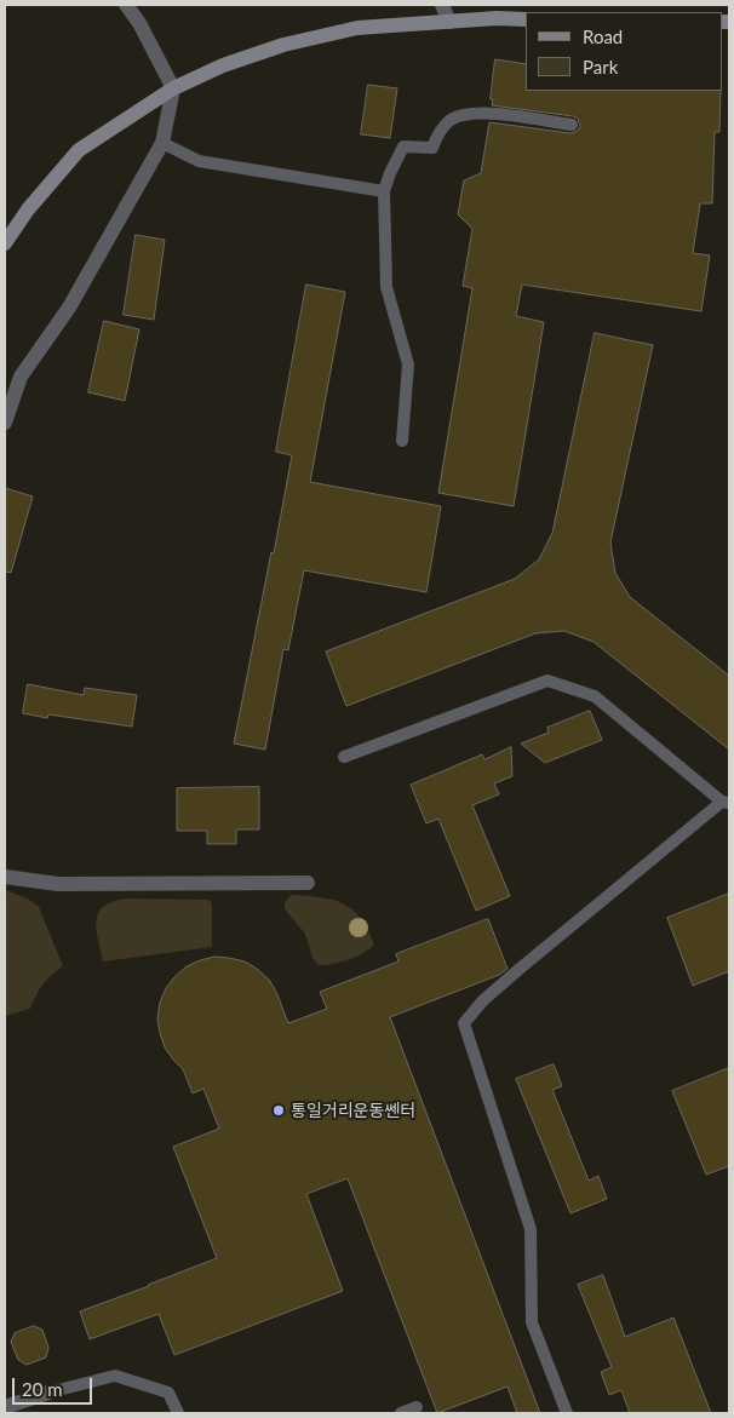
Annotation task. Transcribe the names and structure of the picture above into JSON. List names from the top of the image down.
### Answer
{
  "places": ["통일거리운동쎈터"],
  "legend": ["Road", "Park"],
  "scale_bar": "20 m"
}
